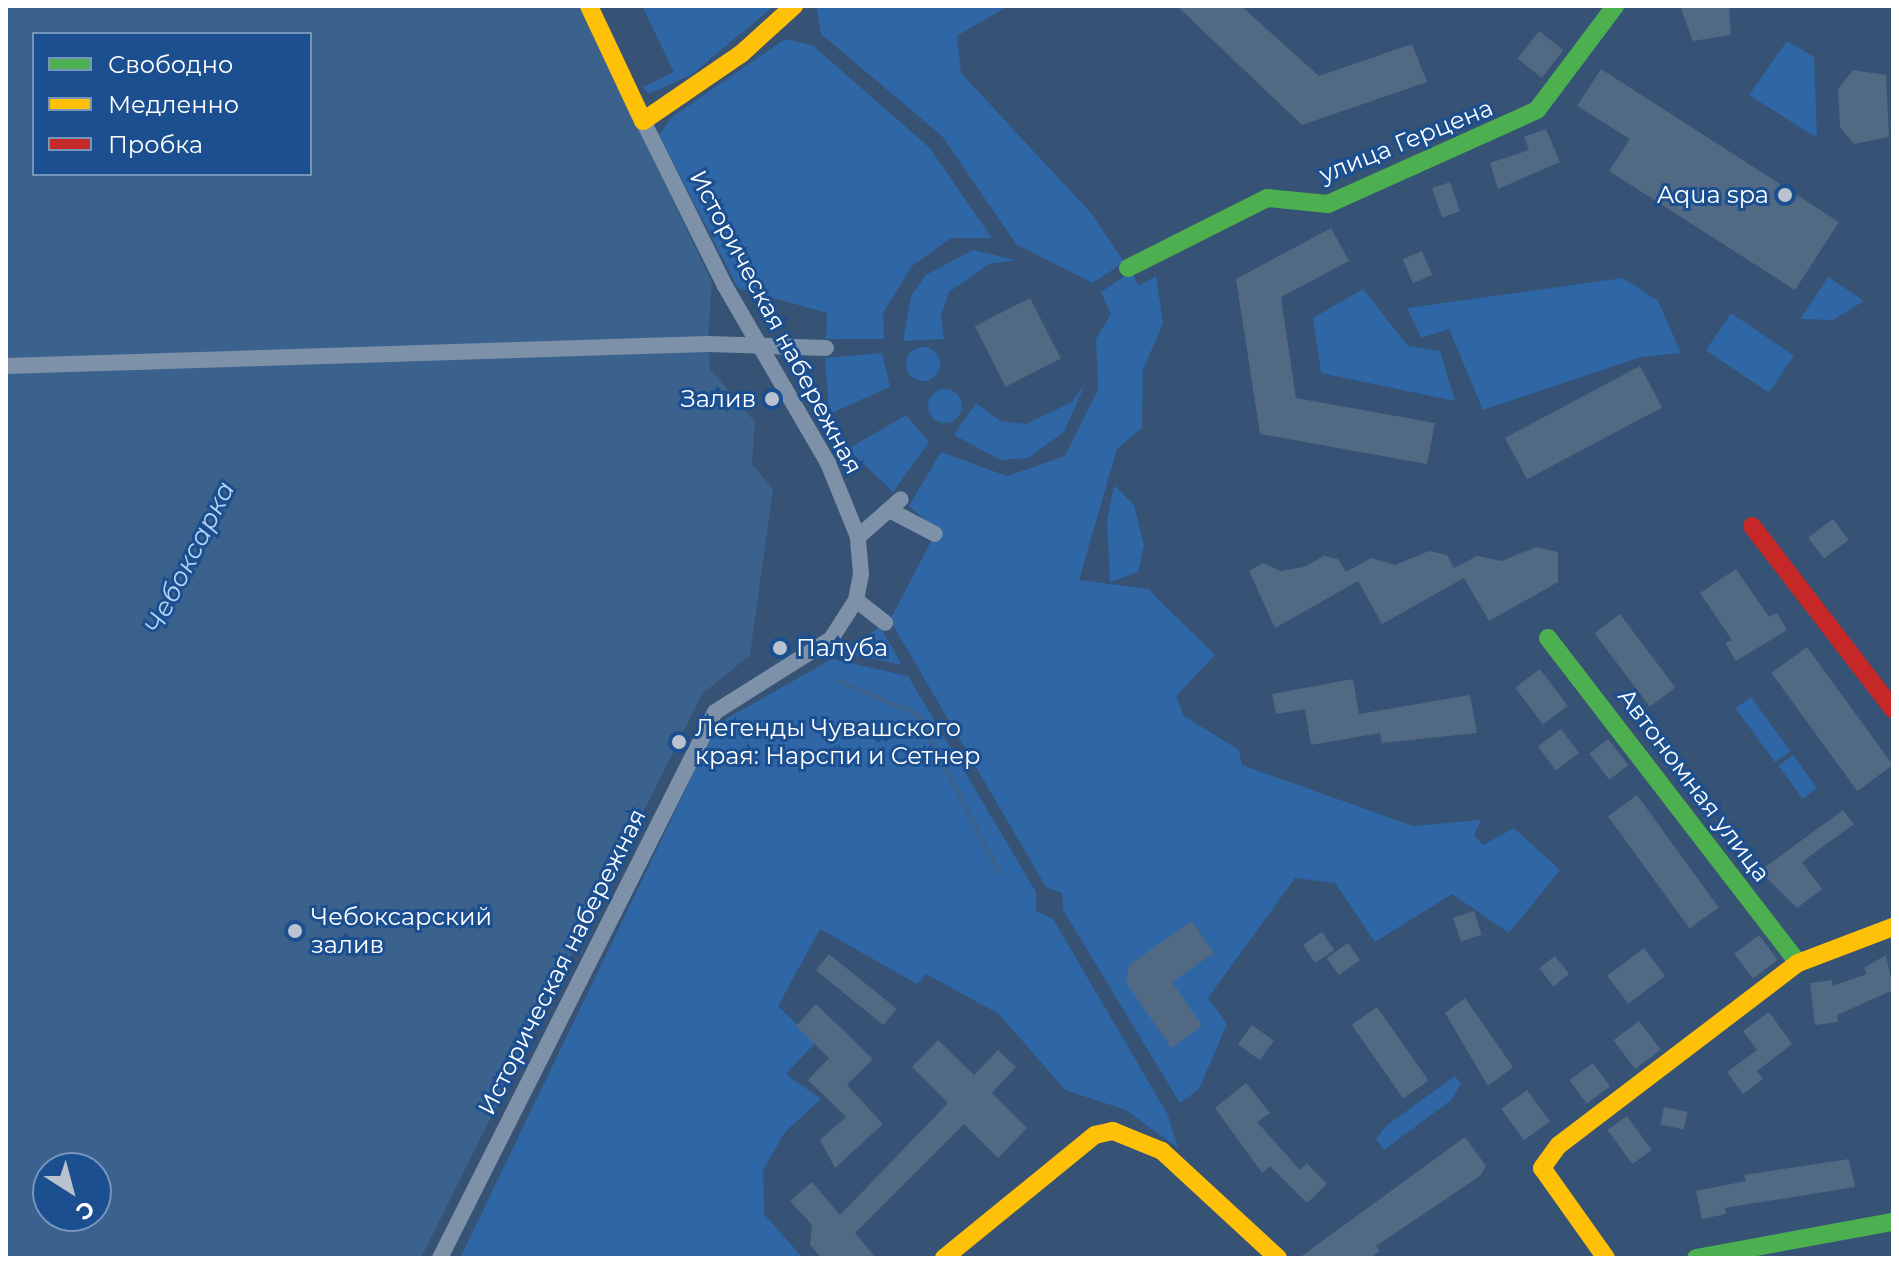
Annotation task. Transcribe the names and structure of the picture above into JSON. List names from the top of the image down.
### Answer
{
  "streets": {
    "street": ["улица Герцена", "Историческая набережная", "Автономная улица"]
  },
  "water": ["Чебоксарка"],
  "places": [
    "Aqua spa",
    "Залив",
    "Палуба",
    "Легенды Чувашского края: Нарспи и Сетнер",
    "Чебоксарский залив"
  ],
  "legend": ["Свободно", "Медленно", "Пробка"],
  "north": "bottom right"
}
